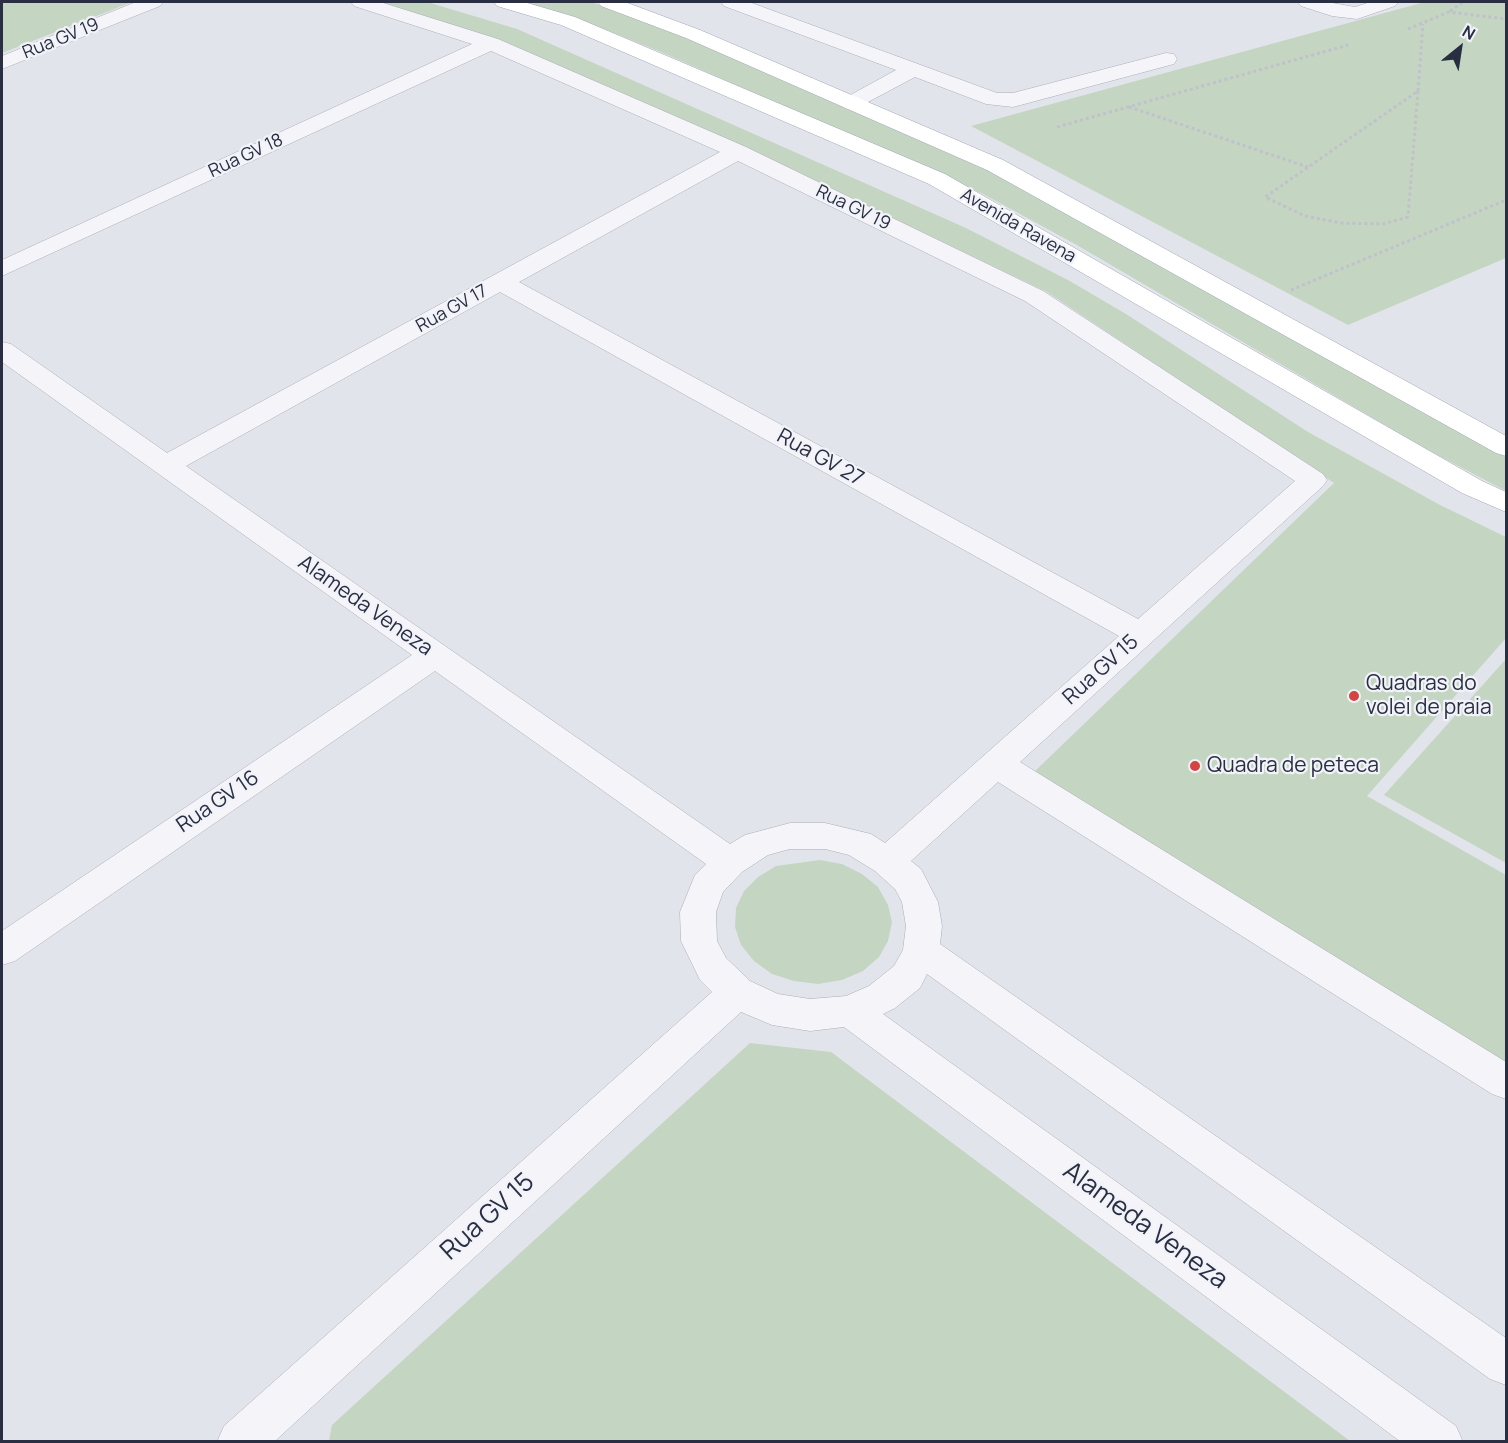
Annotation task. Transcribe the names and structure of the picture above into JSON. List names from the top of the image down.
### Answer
{
  "streets": {
    "main road": ["Avenida Ravena"],
    "street": [
      "Rua GV 19",
      "Rua GV 18",
      "Rua GV 17",
      "Rua GV 27",
      "Alameda Veneza",
      "Rua GV 15",
      "Rua GV 16"
    ]
  },
  "crossings": [
    ["Rua GV 19", "Rua GV 18"],
    ["Rua GV 19", "Rua GV 17"],
    ["Rua GV 19", "Rua GV 15"],
    ["Rua GV 17", "Rua GV 27"],
    ["Rua GV 17", "Alameda Veneza"],
    ["Rua GV 27", "Rua GV 15"],
    ["Alameda Veneza", "Rua GV 15"],
    ["Alameda Veneza", "Rua GV 16"]
  ],
  "places": ["Quadras do volei de praia", "Quadra de peteca"],
  "north": "top right"
}
